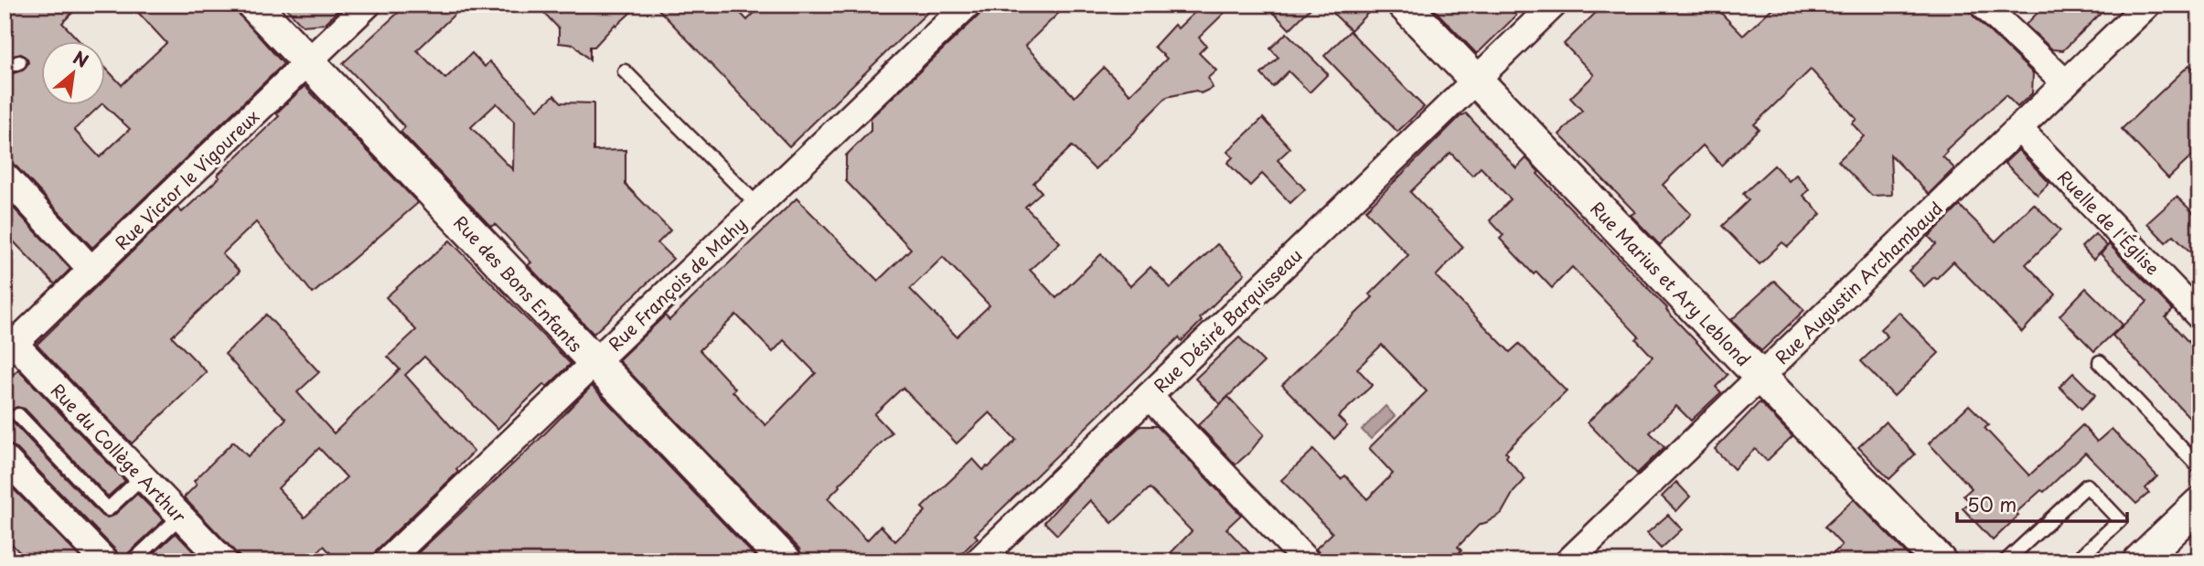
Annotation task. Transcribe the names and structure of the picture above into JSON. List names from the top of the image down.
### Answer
{
  "streets": {
    "street": [
      "Rue Victor le Vigoureux",
      "Ruelle de l'Église",
      "Rue Augustin Archambaud",
      "Rue des Bons Enfants",
      "Rue François de Mahy",
      "Rue Marius et Ary Leblond",
      "Rue Désiré Barquisseau",
      "Rue du Collège Arthur"
    ]
  },
  "crossings": [
    ["Rue Victor le Vigoureux", "Rue des Bons Enfants"],
    ["Rue Victor le Vigoureux", "Rue du Collège Arthur"],
    ["Ruelle de l'Église", "Rue Augustin Archambaud"],
    ["Rue Augustin Archambaud", "Rue Marius et Ary Leblond"],
    ["Rue des Bons Enfants", "Rue François de Mahy"],
    ["Rue Marius et Ary Leblond", "Rue Désiré Barquisseau"]
  ],
  "scale_bar": "50 m",
  "north": "top right"
}
